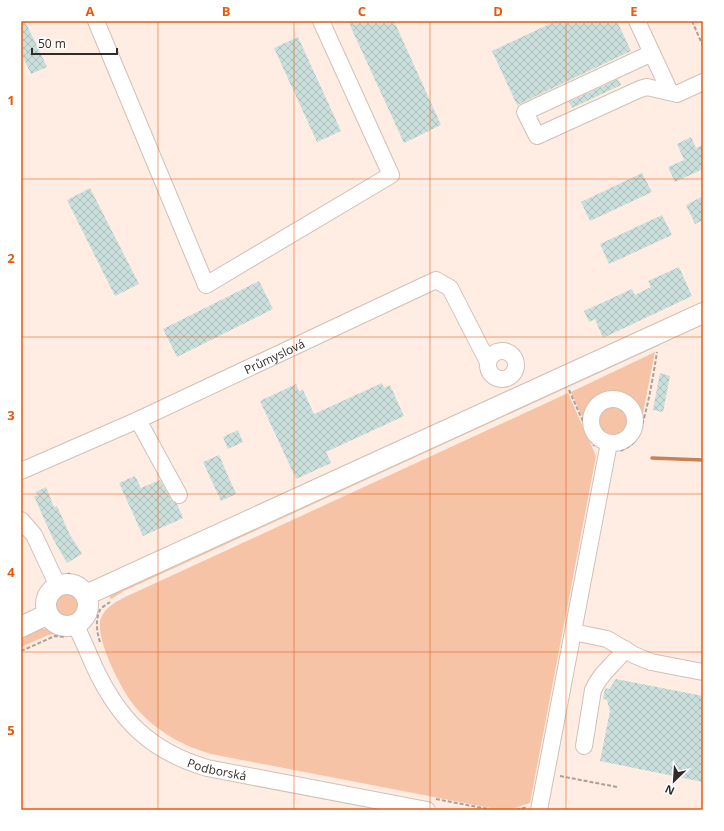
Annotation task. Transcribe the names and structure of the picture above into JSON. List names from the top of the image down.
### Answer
{
  "streets": {
    "street": ["Průmyslová", "Podborská"]
  },
  "scale_bar": "50 m",
  "north": "bottom left",
  "grid": {
    "columns": [
      "A",
      "B",
      "C",
      "D",
      "E"
    ],
    "rows": [
      "1",
      "2",
      "3",
      "4",
      "5"
    ]
  }
}
